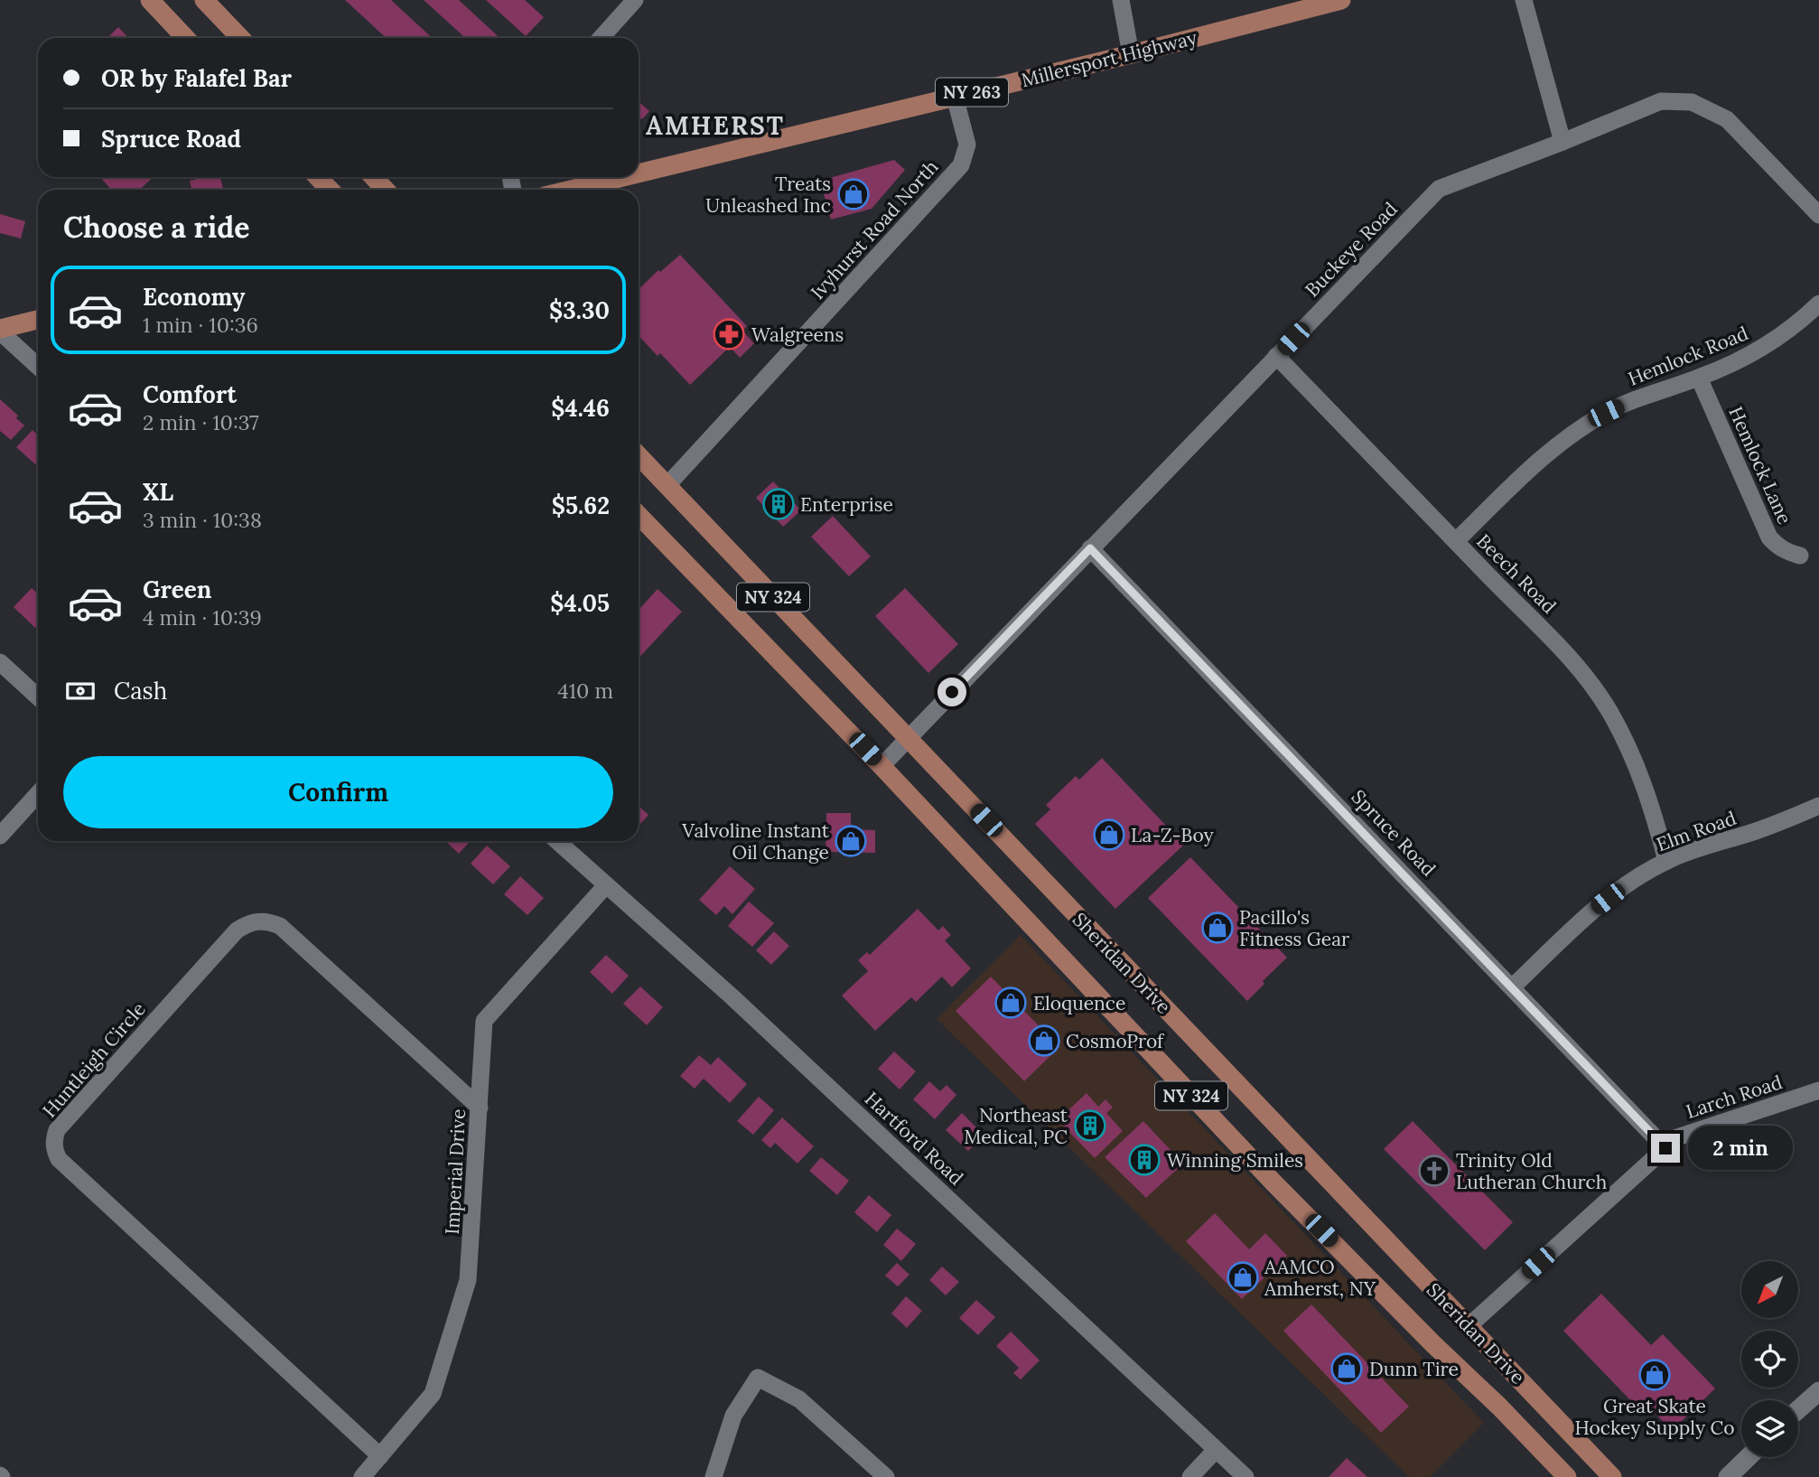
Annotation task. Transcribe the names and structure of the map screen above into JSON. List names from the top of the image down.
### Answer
{
  "streets": {
    "main road": [
      "Millersport Highway",
      "NY 263",
      "NY 324",
      "Sheridan Drive"
    ],
    "street": [
      "Ivyhurst Road North",
      "Buckeye Road",
      "Hemlock Road",
      "Hemlock Lane",
      "Beech Road",
      "Elm Road",
      "Spruce Road",
      "Huntleigh Circle",
      "Larch Road",
      "Hartford Road",
      "Imperial Drive"
    ]
  },
  "crossings": [
    ["Millersport Highway", "Ivyhurst Road North"],
    ["Ivyhurst Road North", "Sheridan Drive"],
    ["Buckeye Road", "Beech Road"],
    ["Buckeye Road", "Spruce Road"],
    ["Buckeye Road", "Sheridan Drive"],
    ["Hemlock Road", "Hemlock Lane"],
    ["Hemlock Road", "Beech Road"],
    ["Beech Road", "Elm Road"],
    ["Elm Road", "Spruce Road"],
    ["Spruce Road", "Larch Road"],
    ["Sheridan Drive", "Larch Road"],
    ["Huntleigh Circle", "Imperial Drive"],
    ["Hartford Road", "Imperial Drive"]
  ],
  "districts": ["AMHERST"],
  "places": {
    "shop": [
      "Treats Unleashed Inc",
      "La-Z-Boy",
      "Valvoline Instant Oil Change",
      "Pacillo's Fitness Gear",
      "Eloquence",
      "CosmoProf",
      "AAMCO Amherst, NY",
      "Dunn Tire",
      "Great Skate Hockey Supply Co"
    ],
    "pharmacy": ["Walgreens"],
    "building": ["Enterprise", "Northeast Medical, PC", "Winning Smiles"],
    "church": ["Trinity Old Lutheran Church"]
  },
  "north": "bottom left",
  "page": {
    "banner": ["OR by Falafel Bar", "Spruce Road"],
    "heading": "Choose a ride",
    "list": [
      {
        "name": "Economy",
        "note": "1 min · 10:36",
        "value": "$3.30"
      },
      {
        "name": "Comfort",
        "note": "2 min · 10:37",
        "value": "$4.46"
      },
      {
        "name": "XL",
        "note": "3 min · 10:38",
        "value": "$5.62"
      },
      {
        "name": "Green",
        "note": "4 min · 10:39",
        "value": "$4.05"
      }
    ],
    "pay": ["Cash", "410 m"],
    "buttons": "Confirm",
    "bubble": "2 min"
  }
}
